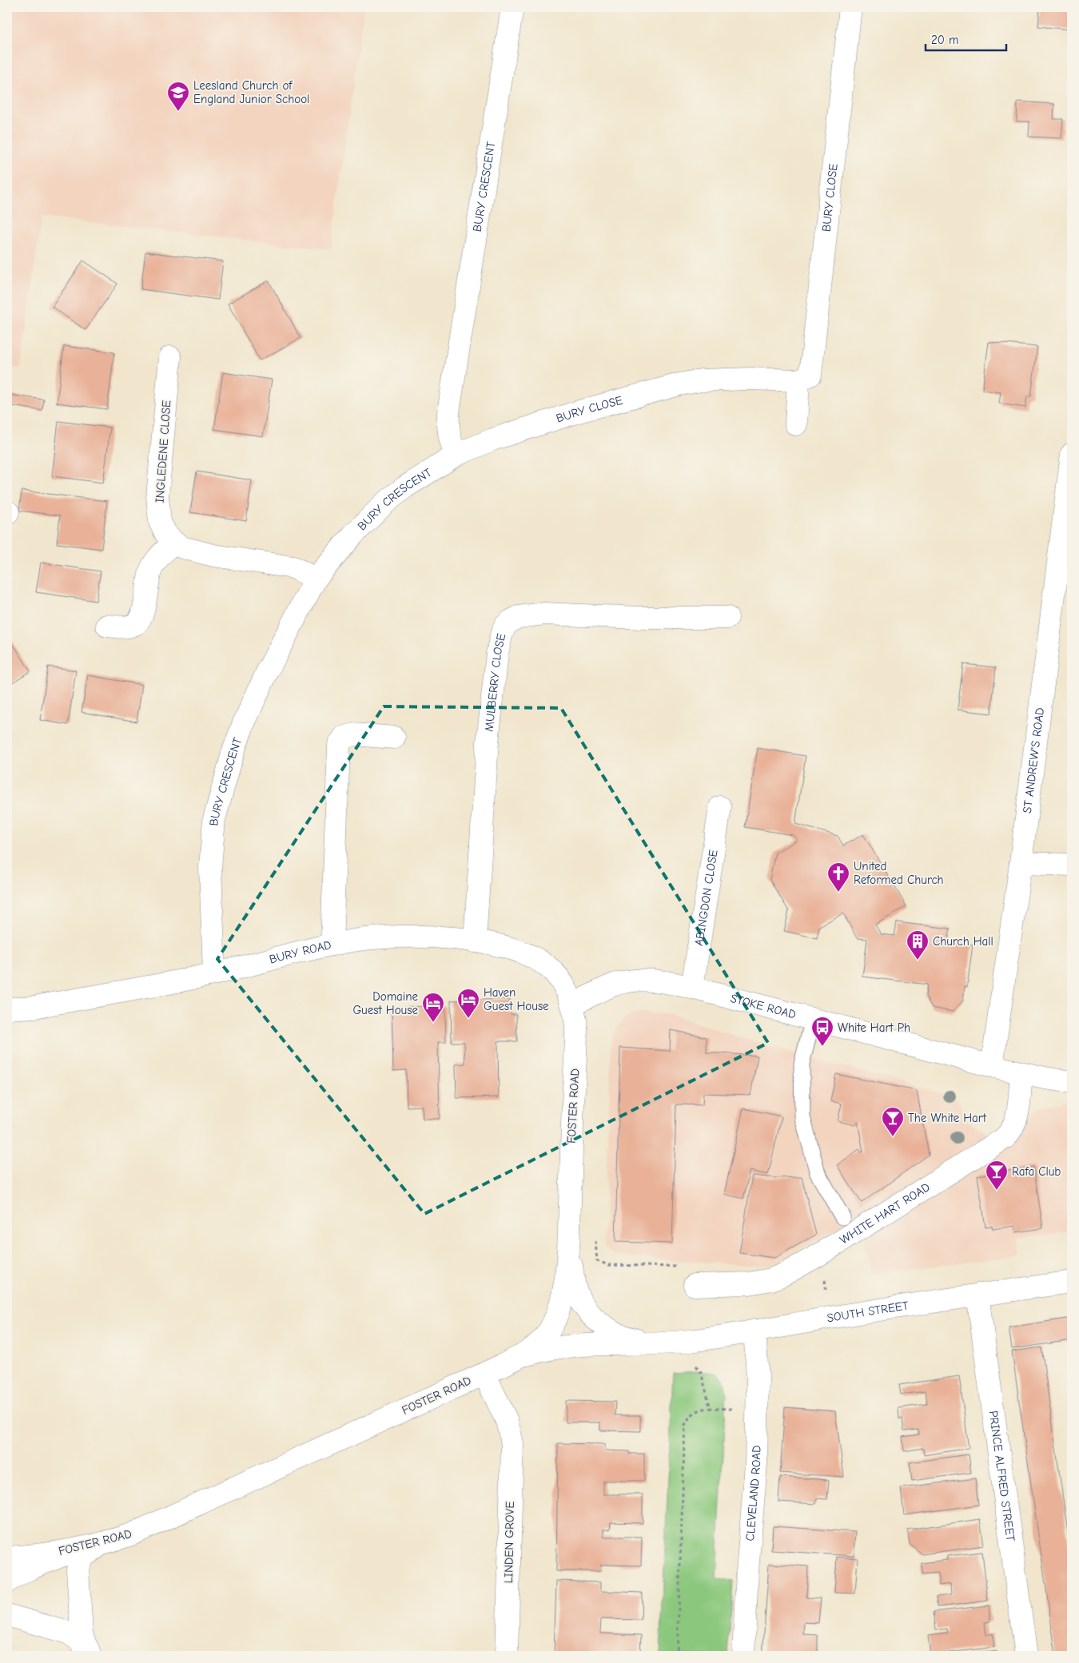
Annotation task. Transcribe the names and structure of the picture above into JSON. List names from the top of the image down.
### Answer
{
  "streets": {
    "street": [
      "BURY CRESCENT",
      "BURY CLOSE",
      "INGLEDENE CLOSE",
      "MULBERRY CLOSE",
      "ST ANDREW'S ROAD",
      "ABINGDON CLOSE",
      "BURY ROAD",
      "STOKE ROAD",
      "FOSTER ROAD",
      "WHITE HART ROAD",
      "SOUTH STREET",
      "PRINCE ALFRED STREET",
      "CLEVELAND ROAD",
      "LINDEN GROVE"
    ]
  },
  "crossings": [
    ["BURY CRESCENT", "BURY CLOSE"],
    ["BURY CRESCENT", "INGLEDENE CLOSE"],
    ["BURY CRESCENT", "BURY ROAD"],
    ["MULBERRY CLOSE", "BURY ROAD"],
    ["ST ANDREW'S ROAD", "STOKE ROAD"],
    ["ABINGDON CLOSE", "STOKE ROAD"],
    ["BURY ROAD", "STOKE ROAD"],
    ["BURY ROAD", "FOSTER ROAD"],
    ["STOKE ROAD", "FOSTER ROAD"],
    ["STOKE ROAD", "WHITE HART ROAD"],
    ["FOSTER ROAD", "SOUTH STREET"],
    ["FOSTER ROAD", "LINDEN GROVE"],
    ["SOUTH STREET", "PRINCE ALFRED STREET"],
    ["SOUTH STREET", "CLEVELAND ROAD"]
  ],
  "places": {
    "school or university": ["Leesland Church of England Junior School"],
    "church": ["United Reformed Church"],
    "building": ["Church Hall"],
    "hotel": ["Haven Guest House", "Domaine Guest House"],
    "bus stop": ["White Hart Ph"],
    "bar": ["The White Hart", "Rafa Club"]
  },
  "scale_bar": "20 m"
}
